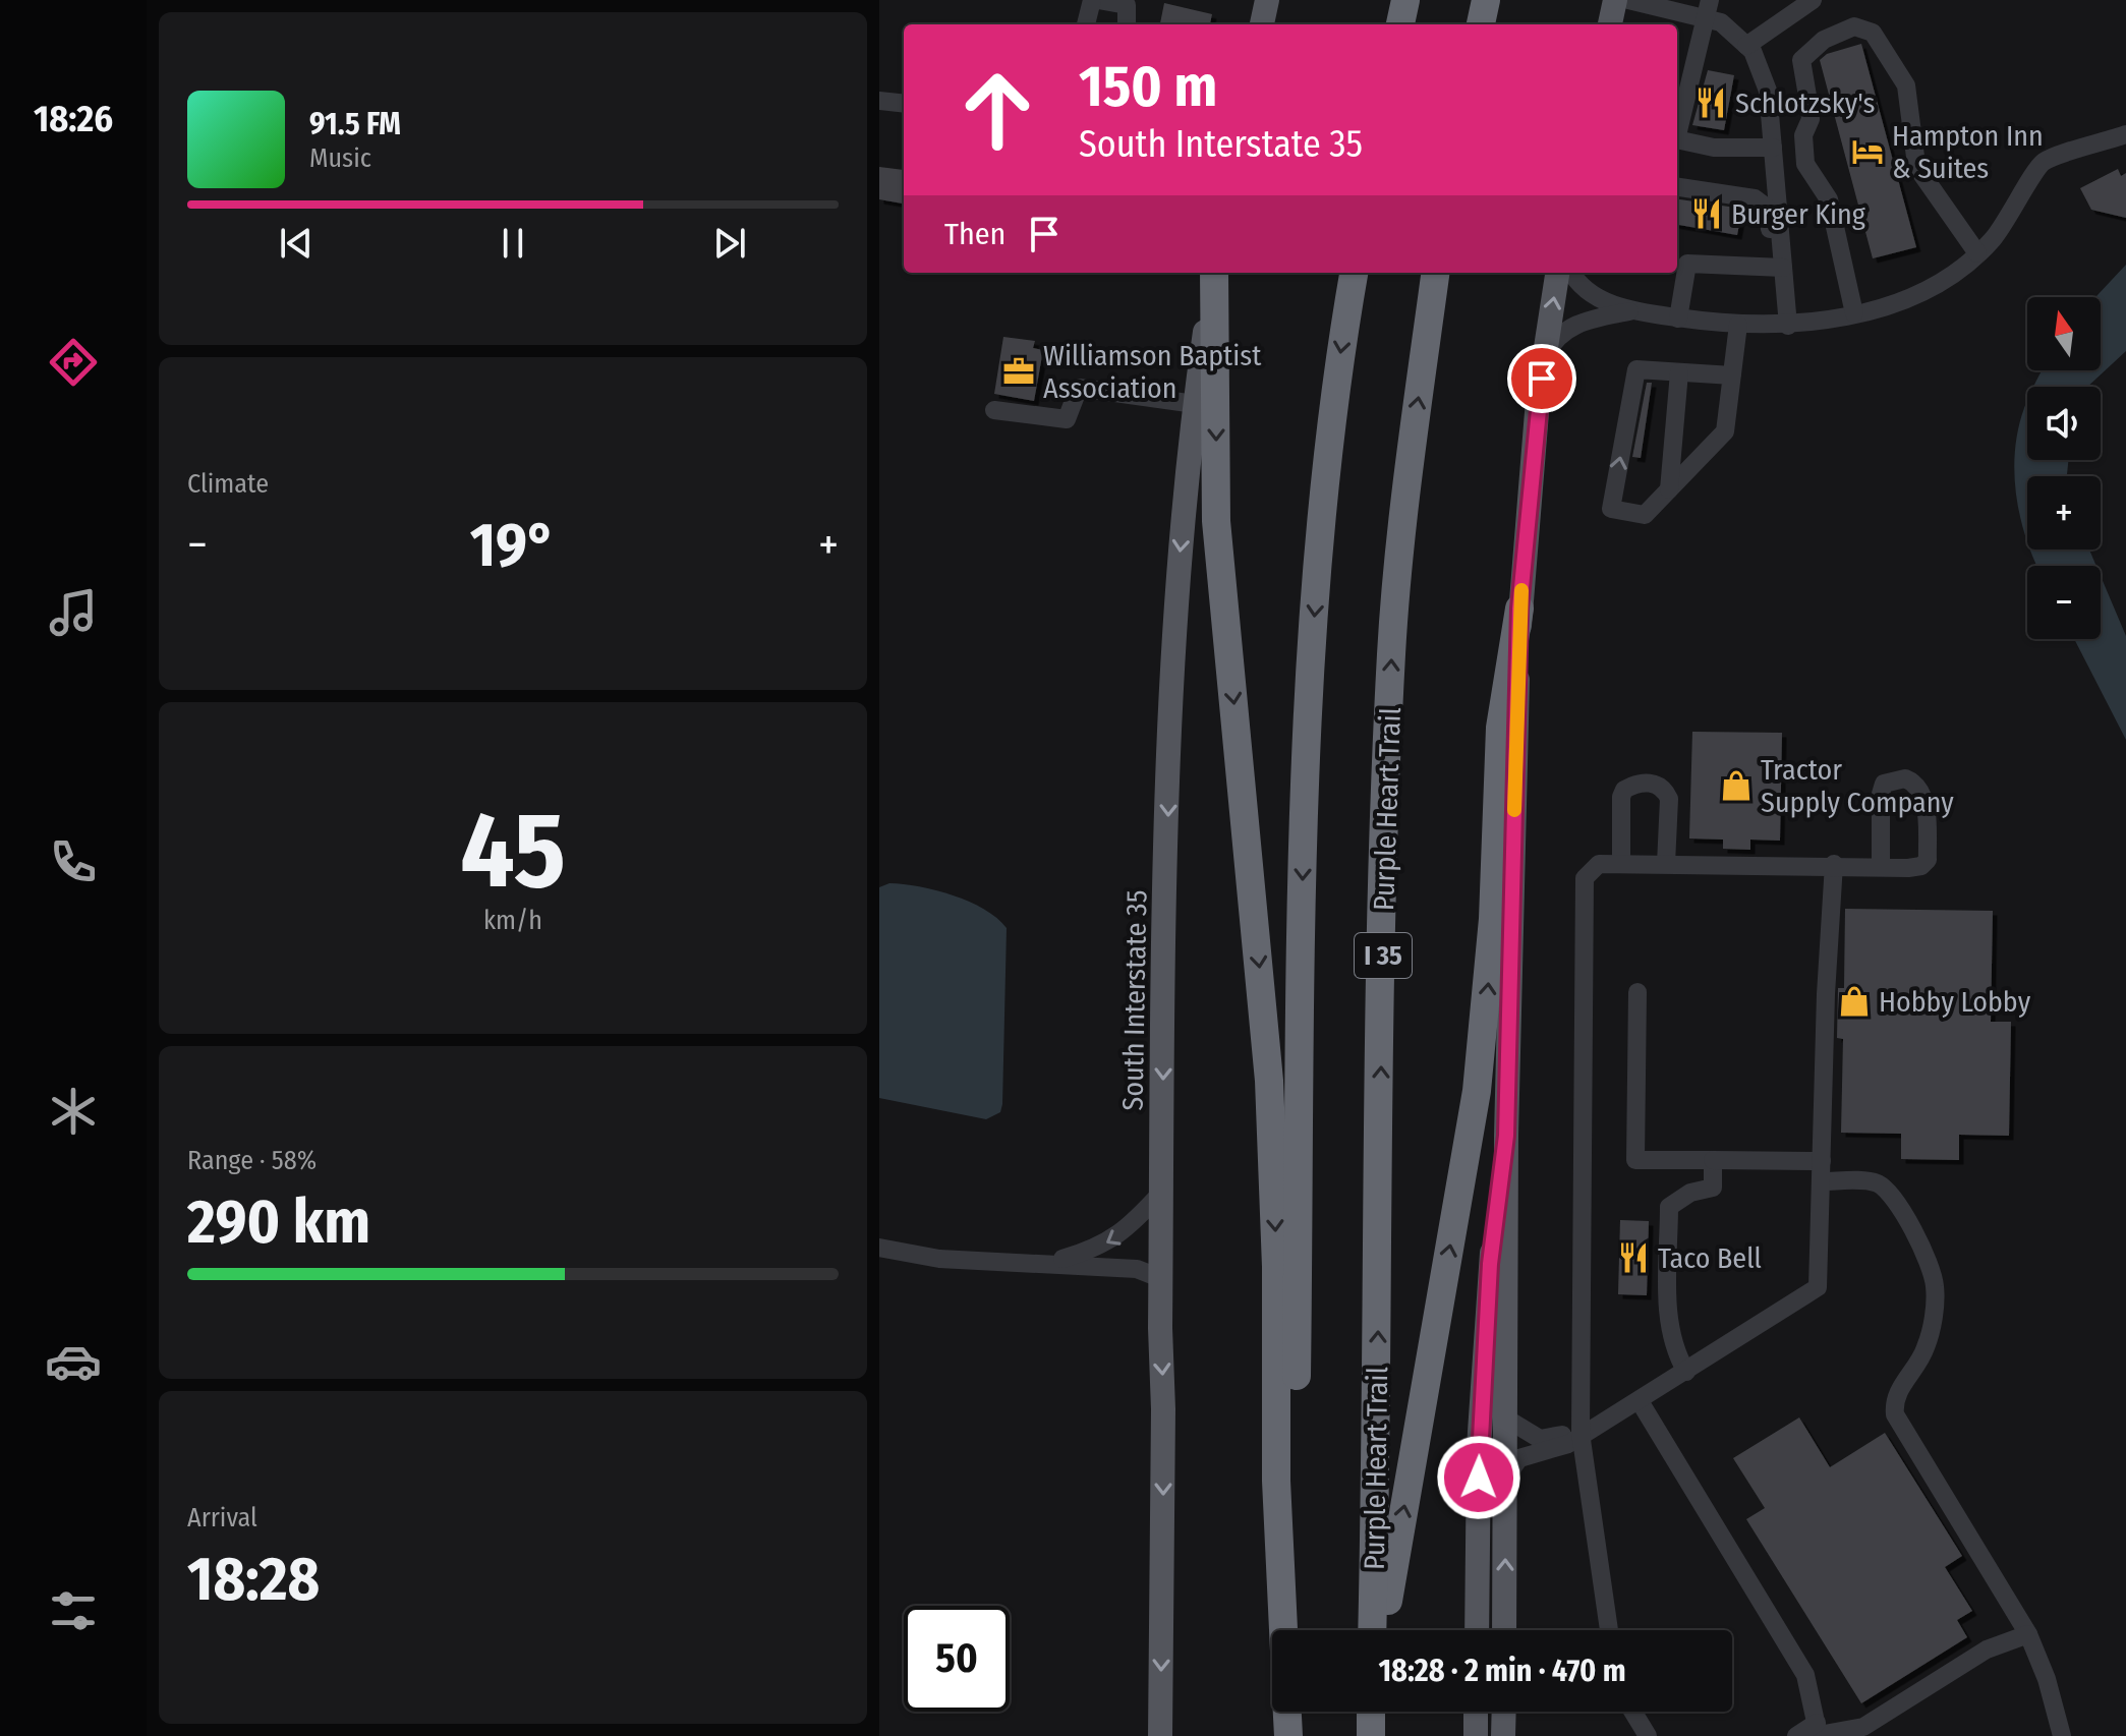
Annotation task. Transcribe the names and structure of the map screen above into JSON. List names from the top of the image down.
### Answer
{
  "streets": {
    "highway": ["Purple Heart Trail", "I 35"],
    "main road": ["South Interstate 35"]
  },
  "one_way": ["South Interstate 35"],
  "places": {
    "restaurant": ["Schlotzsky's", "Burger King", "Taco Bell"],
    "hotel": ["Hampton Inn & Suites"],
    "office": ["Williamson Baptist Association"],
    "shop": ["Tractor Supply Company", "Hobby Lobby"]
  },
  "north": "top",
  "page": {
    "tabs": "18:26",
    "turn": ["150 m", "South Interstate 35"],
    "song": ["91.5 FM", "Music"],
    "then": "Then",
    "map_buttons": ["+", "−"],
    "tile": [
      "Climate",
      ["45", "km/h"],
      ["Range · 58%", "290 km"],
      ["Arrival", "18:28"]
    ],
    "heat": ["−", "19°", "+"],
    "limit": "50",
    "trip": "18:28 · 2 min · 470 m"
  }
}
